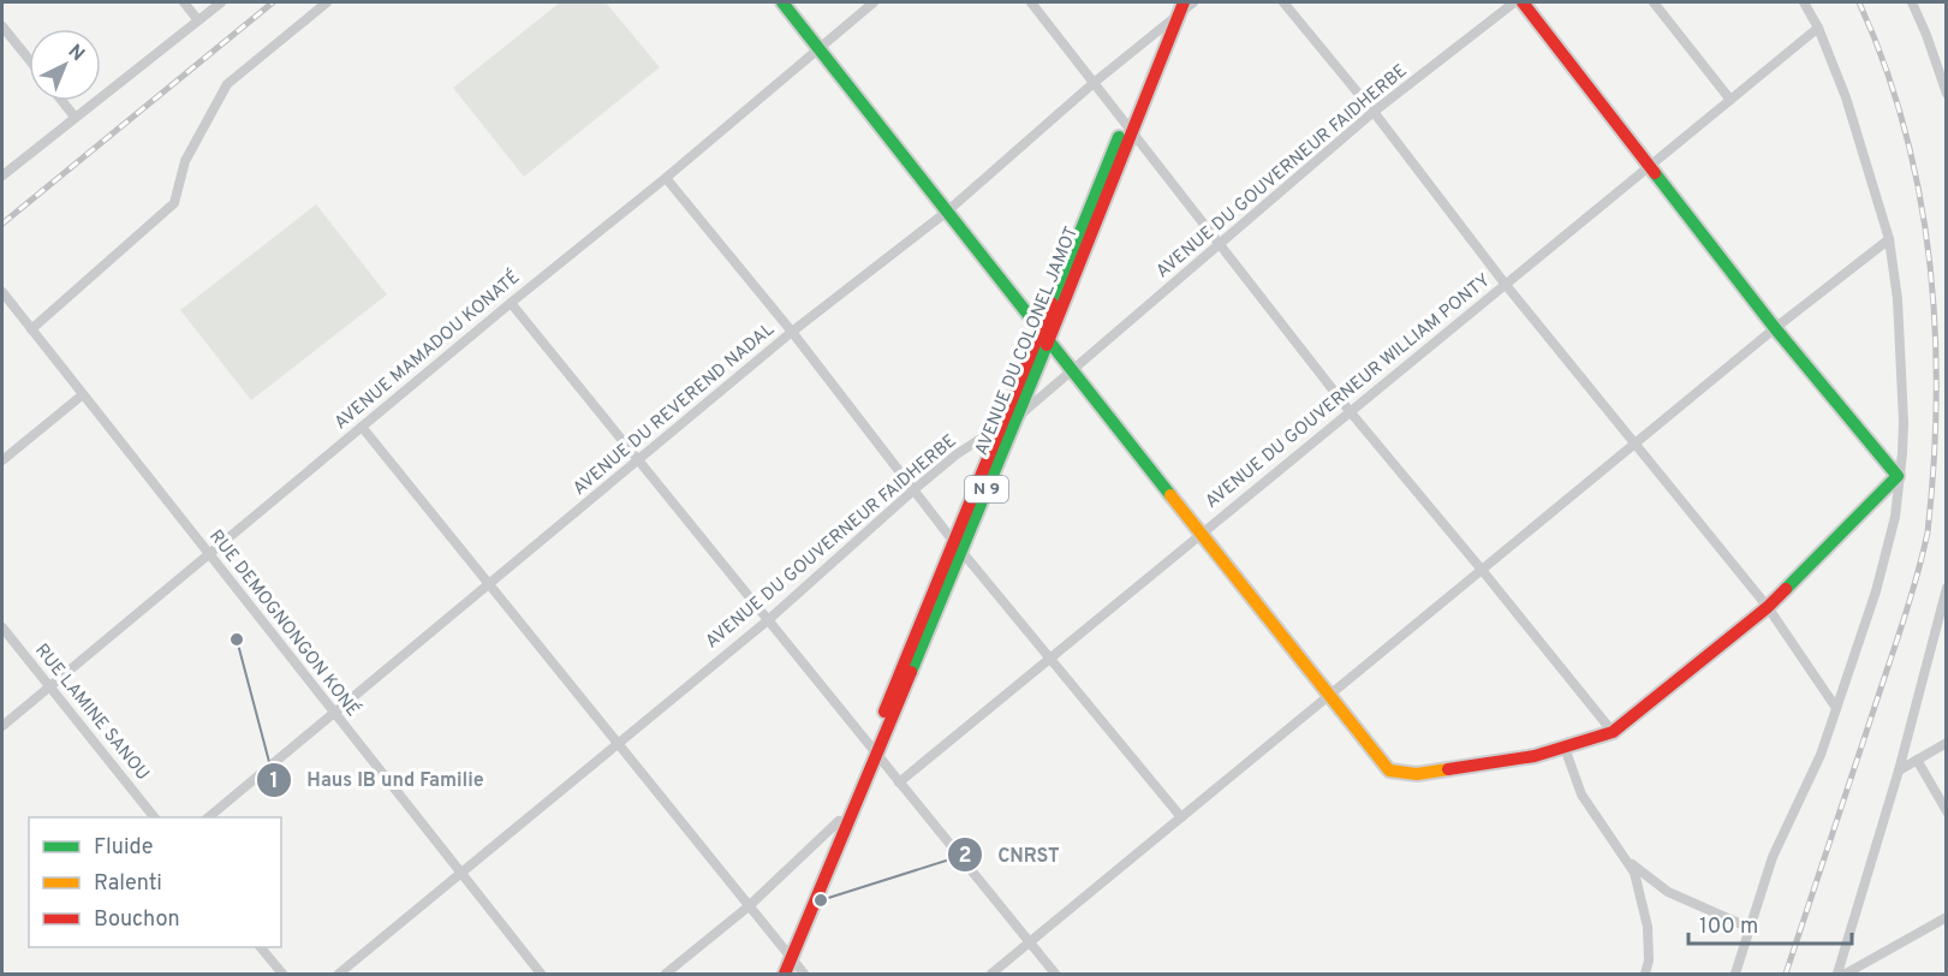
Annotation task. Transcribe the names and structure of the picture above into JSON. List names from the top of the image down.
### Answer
{
  "streets": {
    "street": [
      "AVENUE DU GOUVERNEUR FAIDHERBE",
      "AVENUE DU COLONEL JAMOT",
      "AVENUE MAMADOU KONATÉ",
      "AVENUE DU GOUVERNEUR WILLIAM PONTY",
      "AVENUE DU REVEREND NADAL",
      "N 9",
      "RUE DEMOGNONGON KONÉ",
      "RUE LAMINE SANOU"
    ]
  },
  "crossings": [
    ["AVENUE DU GOUVERNEUR FAIDHERBE", "AVENUE DU COLONEL JAMOT"],
    ["AVENUE DU GOUVERNEUR FAIDHERBE", "RUE DEMOGNONGON KONÉ"],
    ["AVENUE DU COLONEL JAMOT", "AVENUE DU REVEREND NADAL"],
    ["AVENUE MAMADOU KONATÉ", "RUE DEMOGNONGON KONÉ"],
    ["AVENUE MAMADOU KONATÉ", "RUE LAMINE SANOU"],
    ["AVENUE DU REVEREND NADAL", "RUE DEMOGNONGON KONÉ"]
  ],
  "places": ["Haus IB und Familie", "CNRST"],
  "legend": ["Fluide", "Ralenti", "Bouchon"],
  "scale_bar": "100 m",
  "north": "top right"
}
